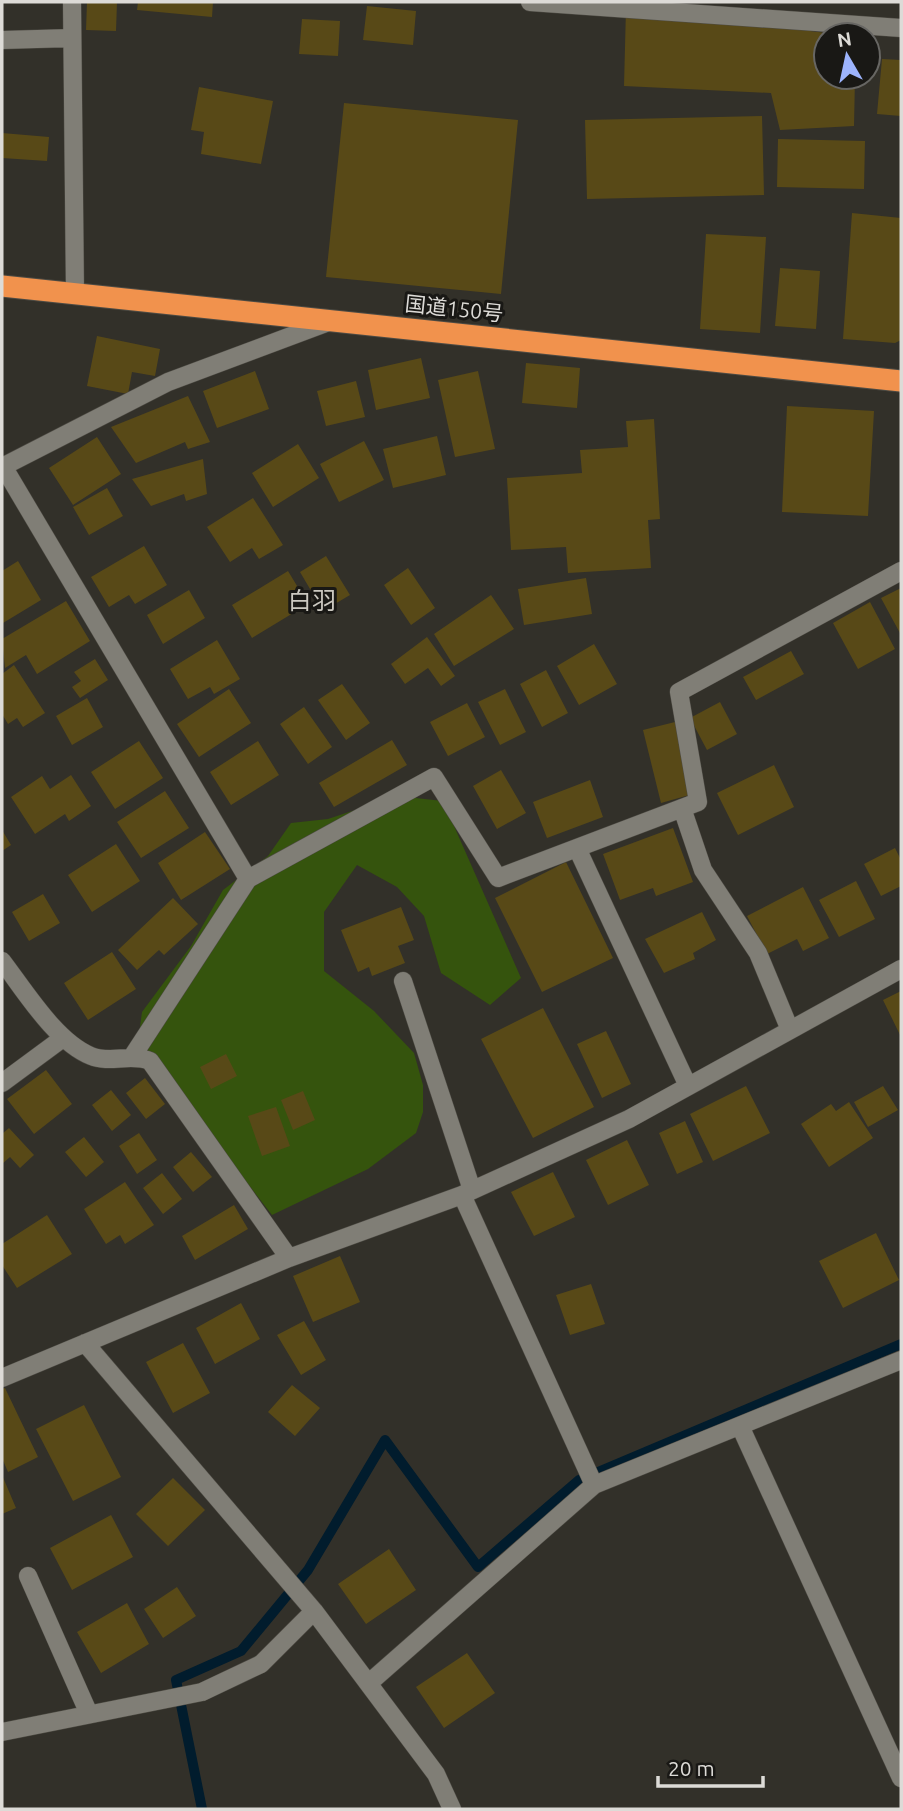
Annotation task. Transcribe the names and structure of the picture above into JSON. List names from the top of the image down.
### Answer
{
  "streets": {
    "highway": ["国道150号"]
  },
  "districts": ["白羽"],
  "scale_bar": "20 m",
  "north": "top"
}
